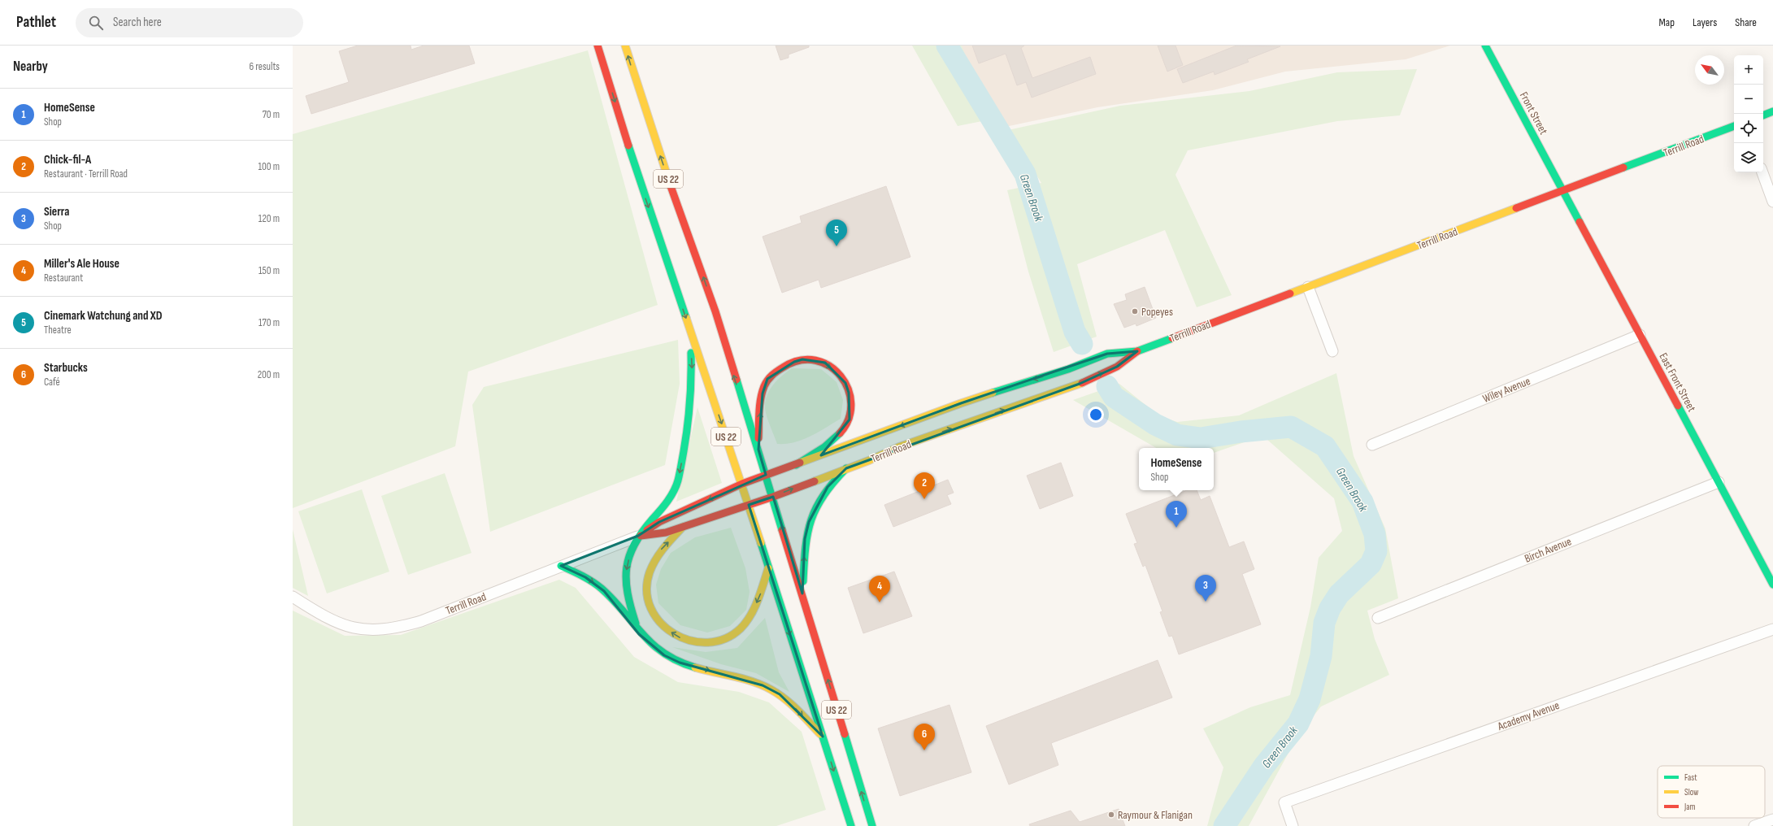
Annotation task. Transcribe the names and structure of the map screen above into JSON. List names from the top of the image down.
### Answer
{
  "streets": {
    "main road": [
      "Front Street",
      "Terrill Road",
      "US 22",
      "East Front Street"
    ],
    "street": ["Wiley Avenue", "Birch Avenue", "Academy Avenue"]
  },
  "crossings": [
    ["Front Street", "Terrill Road"],
    ["Front Street", "East Front Street"],
    ["Terrill Road", "US 22"],
    ["Terrill Road", "East Front Street"],
    ["East Front Street", "Wiley Avenue"],
    ["East Front Street", "Birch Avenue"]
  ],
  "water": ["Green Brook"],
  "places": ["Popeyes", "Raymour & Flanigan"],
  "legend": ["Fast", "Slow", "Jam"],
  "north": "top left",
  "page": {
    "header": "Pathlet",
    "search": "Search here",
    "nav": ["Map", "Layers", "Share"],
    "heading": ["Nearby", "6 results"],
    "map_buttons": ["+", "−"],
    "list": [
      {
        "mark": "1",
        "name": "HomeSense",
        "note": "Shop",
        "value": "70 m"
      },
      {
        "mark": "2",
        "name": "Chick-fil-A",
        "note": "Restaurant · Terrill Road",
        "value": "100 m"
      },
      {
        "mark": "3",
        "name": "Sierra",
        "note": "Shop",
        "value": "120 m"
      },
      {
        "mark": "4",
        "name": "Miller's Ale House",
        "note": "Restaurant",
        "value": "150 m"
      },
      {
        "mark": "5",
        "name": "Cinemark Watchung and XD",
        "note": "Theatre",
        "value": "170 m"
      },
      {
        "mark": "6",
        "name": "Starbucks",
        "note": "Café",
        "value": "200 m"
      }
    ],
    "pins": [
      "5",
      "2",
      "1",
      "3",
      "4",
      "6"
    ],
    "popup": ["HomeSense", "Shop"]
  }
}
